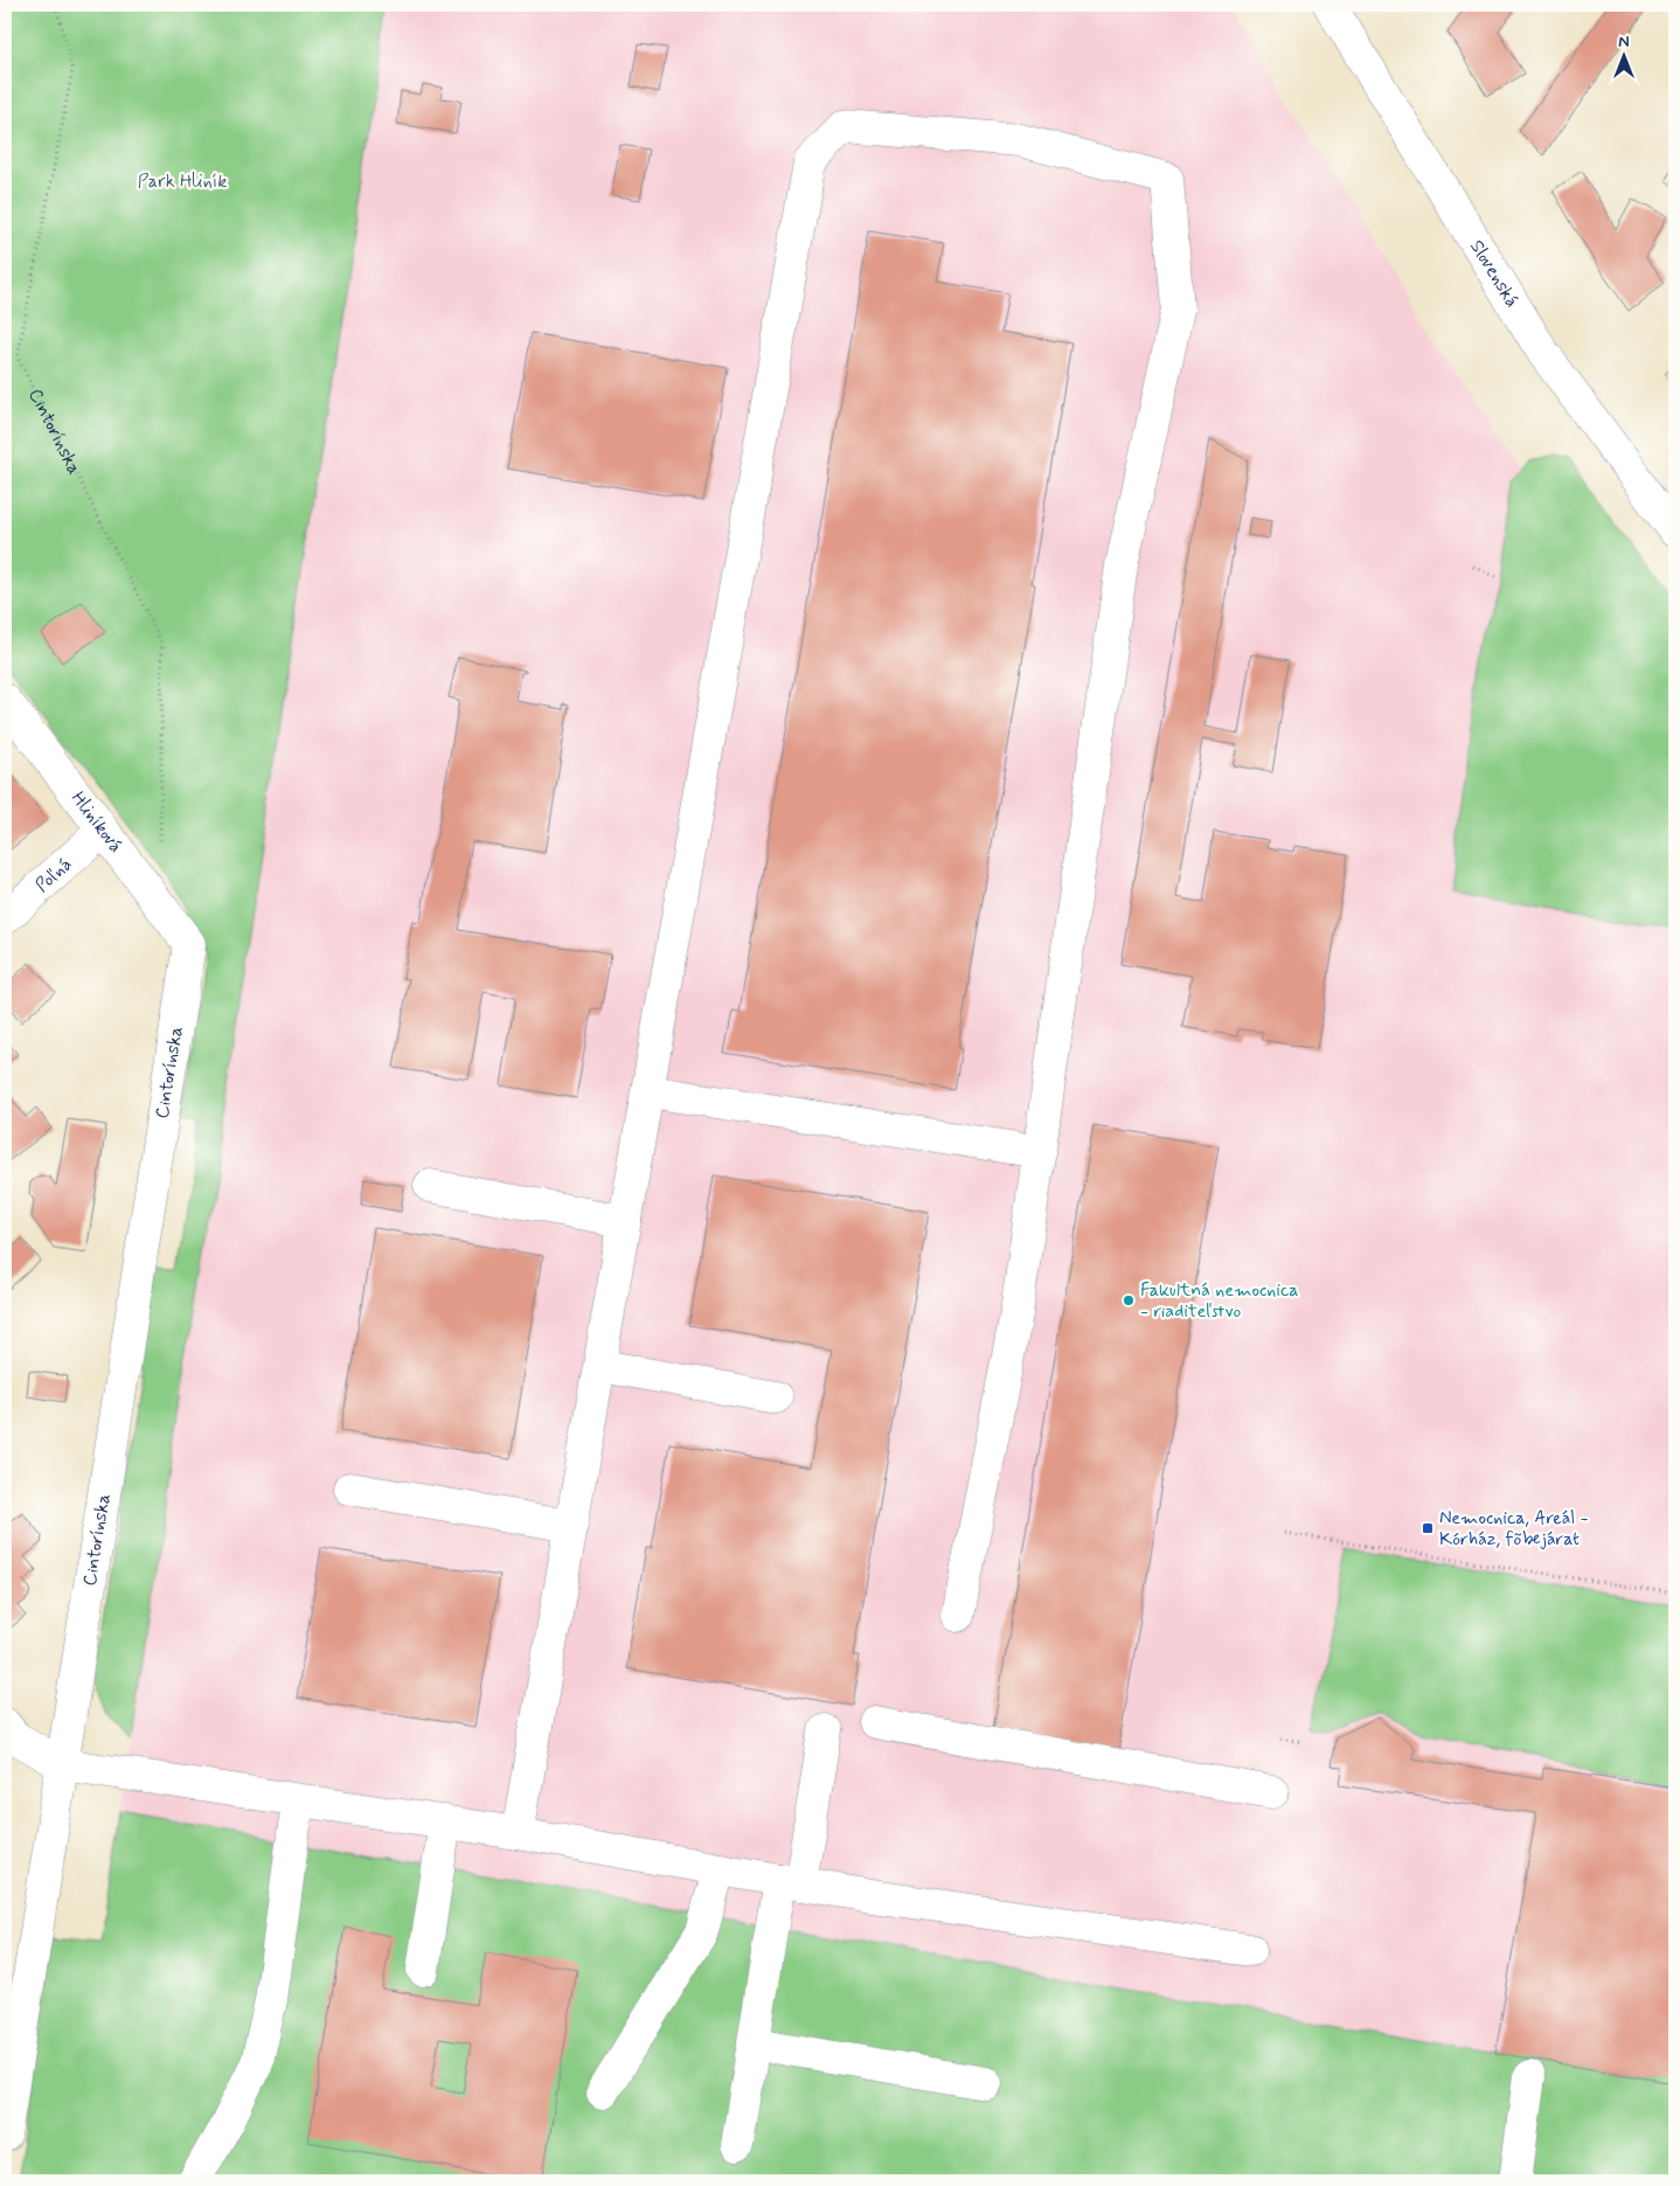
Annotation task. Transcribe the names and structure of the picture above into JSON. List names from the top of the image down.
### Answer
{
  "streets": {
    "street": [
      "Slovenská",
      "Cintorínska",
      "Hliníková",
      "Poľná"
    ]
  },
  "crossings": [
    ["Cintorínska", "Hliníková"],
    ["Hliníková", "Poľná"]
  ],
  "parks": ["Park Hliník"],
  "places": {
    "other": ["Fakultná nemocnica - riaditeľstvo"],
    "transit": ["Nemocnica, Areál - Kórház, fõbejárat"]
  },
  "north": "top"
}
